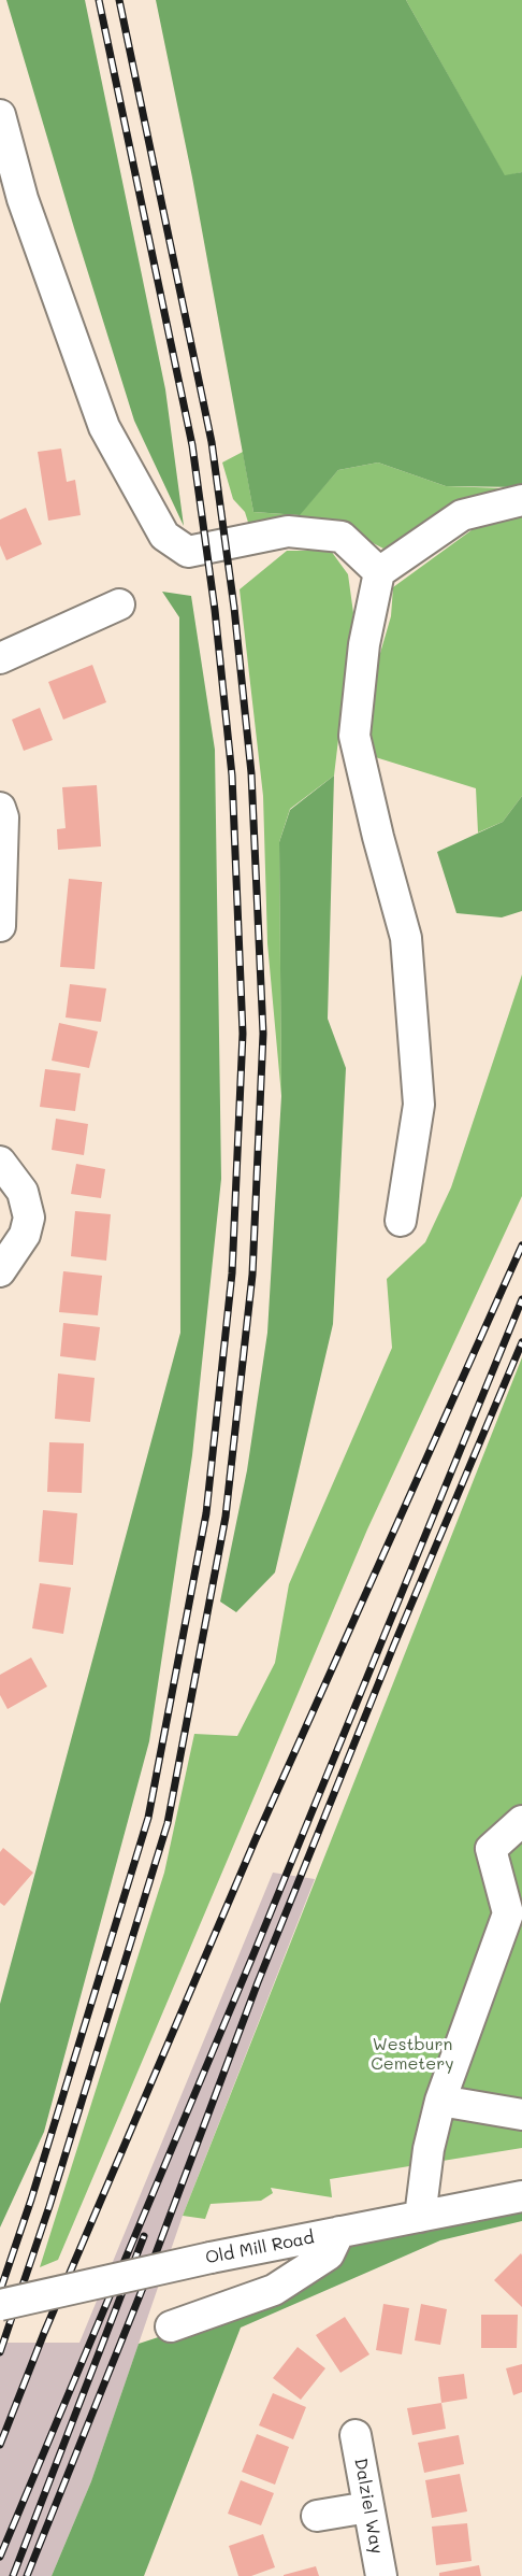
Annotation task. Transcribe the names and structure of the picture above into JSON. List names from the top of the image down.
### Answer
{
  "streets": {
    "street": ["Old Mill Road", "Dalziel Way"]
  },
  "parks": ["Westburn Cemetery"]
}
